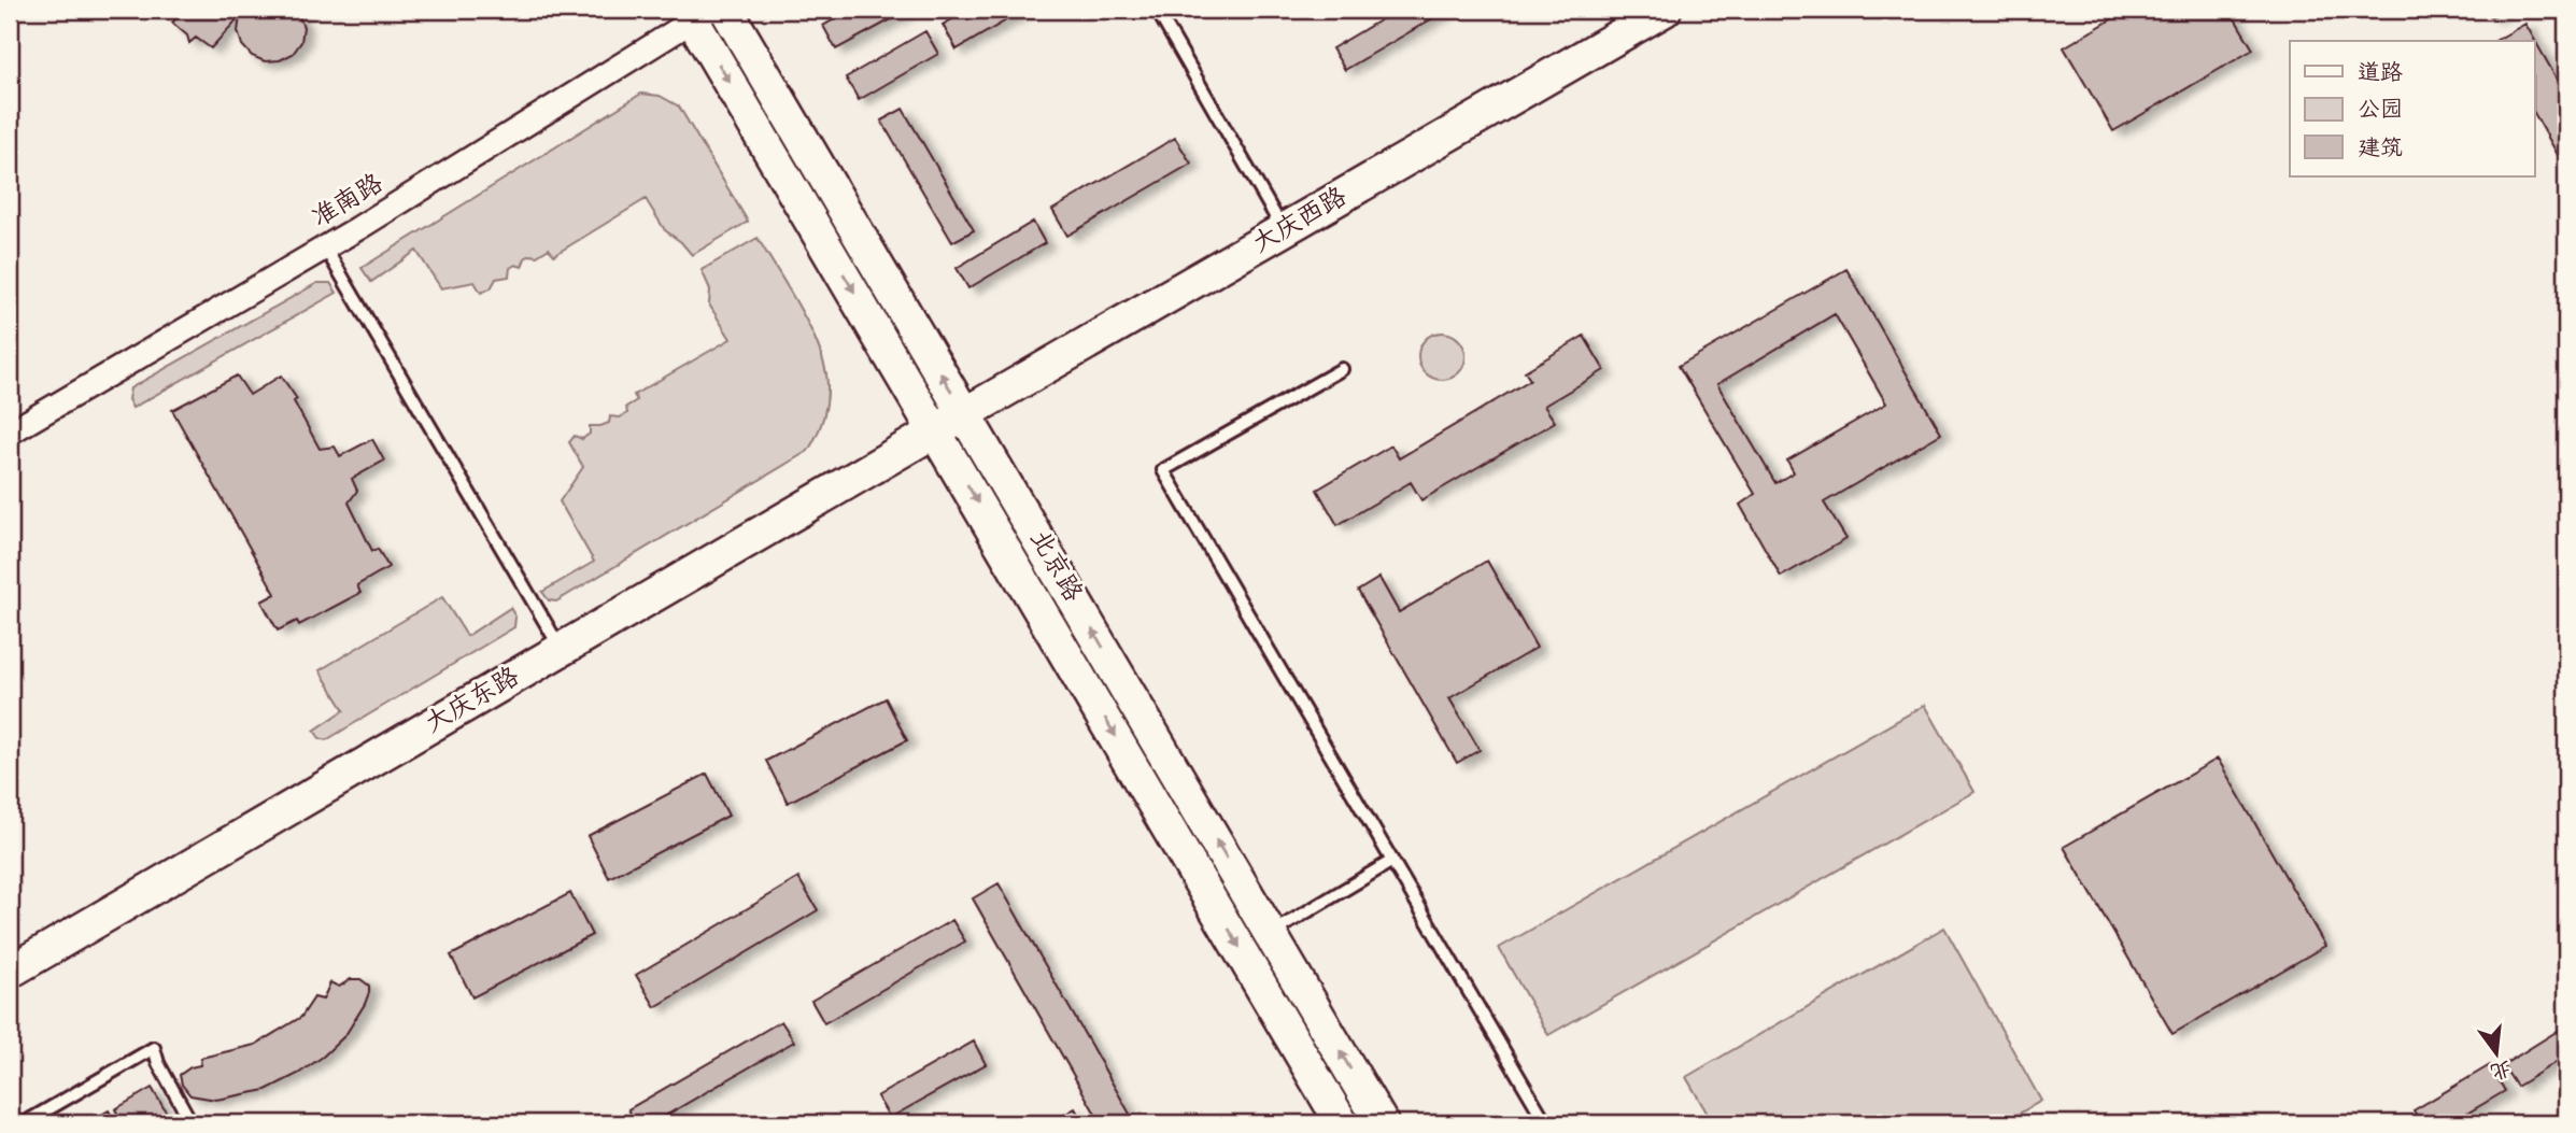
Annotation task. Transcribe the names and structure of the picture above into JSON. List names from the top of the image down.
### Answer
{
  "streets": {
    "main road": ["大庆西路", "北京路", "大庆东路"],
    "street": ["准南路"]
  },
  "crossings": [
    ["准南路", "北京路"],
    ["大庆西路", "北京路"],
    ["大庆西路", "大庆东路"],
    ["北京路", "大庆东路"]
  ],
  "legend": ["道路", "公园", "建筑"],
  "north": "bottom"
}
